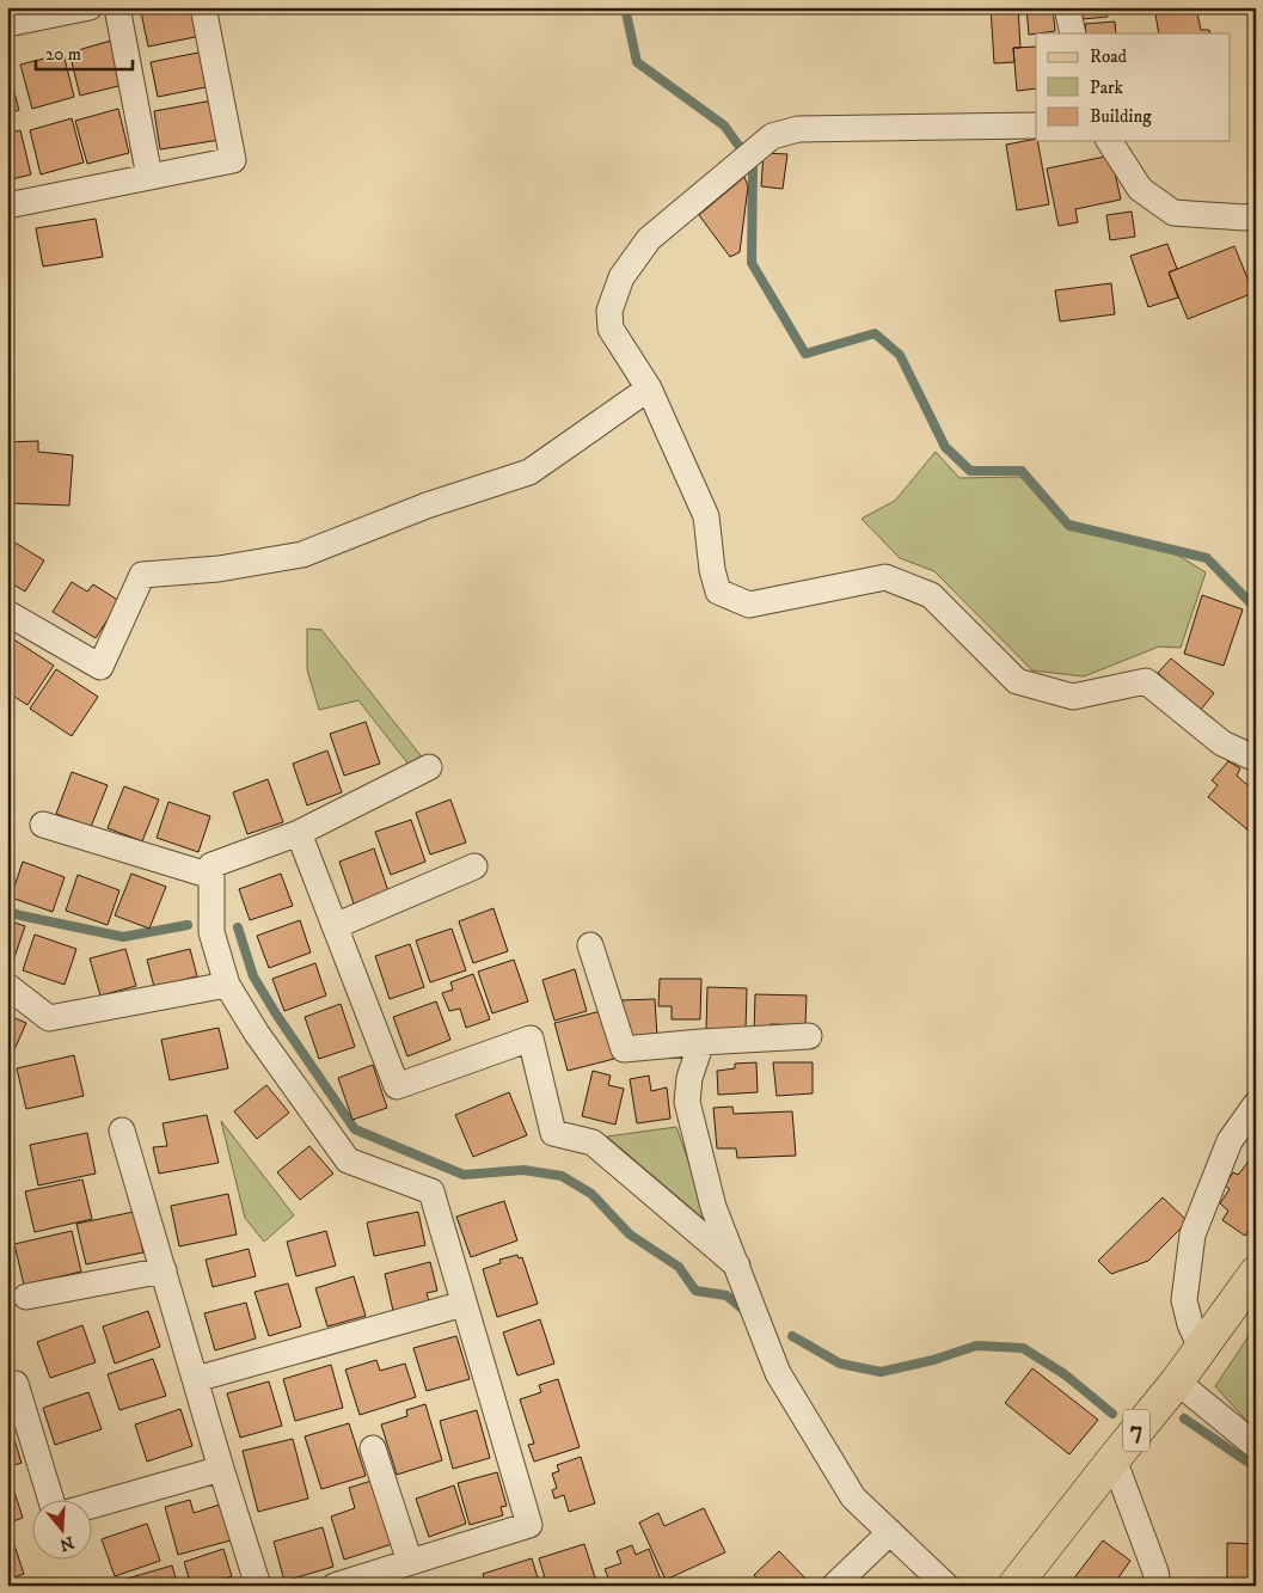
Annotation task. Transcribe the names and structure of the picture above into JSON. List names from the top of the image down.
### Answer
{
  "streets": {
    "main road": ["7"]
  },
  "legend": ["Road", "Park", "Building"],
  "scale_bar": "20 m",
  "north": "bottom"
}
